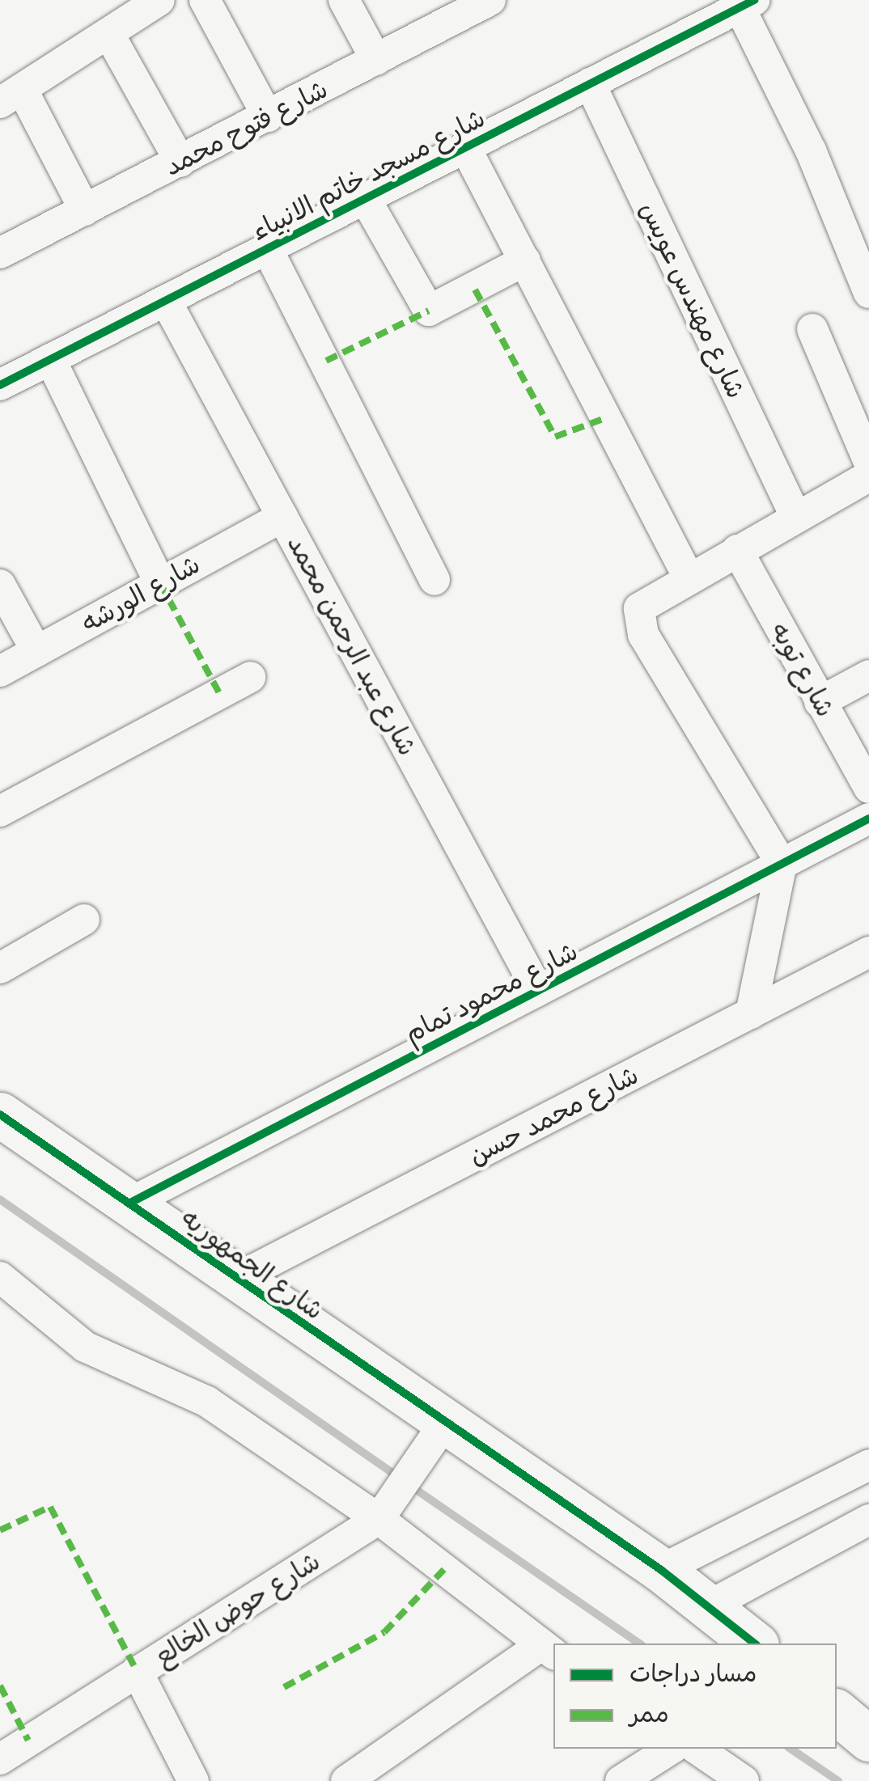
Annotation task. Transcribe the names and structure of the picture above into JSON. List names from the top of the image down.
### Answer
{
  "streets": {
    "street": [
      "شارع فتوح محمد",
      "شارع مسجد خاتم الانبياء",
      "شارع مهندس عويس",
      "شارع الورشه",
      "شارع عبد الرحمن محمد",
      "شارع توبه",
      "شارع محمود تمام",
      "شارع محمد حسن",
      "شارع الجمهوريه",
      "شارع حوض الخالع"
    ]
  },
  "crossings": [
    ["شارع مسجد خاتم الانبياء", "شارع مهندس عويس"],
    ["شارع مسجد خاتم الانبياء", "شارع عبد الرحمن محمد"],
    ["شارع الورشه", "شارع عبد الرحمن محمد"],
    ["شارع عبد الرحمن محمد", "شارع محمود تمام"],
    ["شارع محمود تمام", "شارع الجمهوريه"],
    ["شارع محمد حسن", "شارع الجمهوريه"],
    ["شارع الجمهوريه", "شارع حوض الخالع"]
  ],
  "legend": ["مسار دراجات", "ممر"]
}
